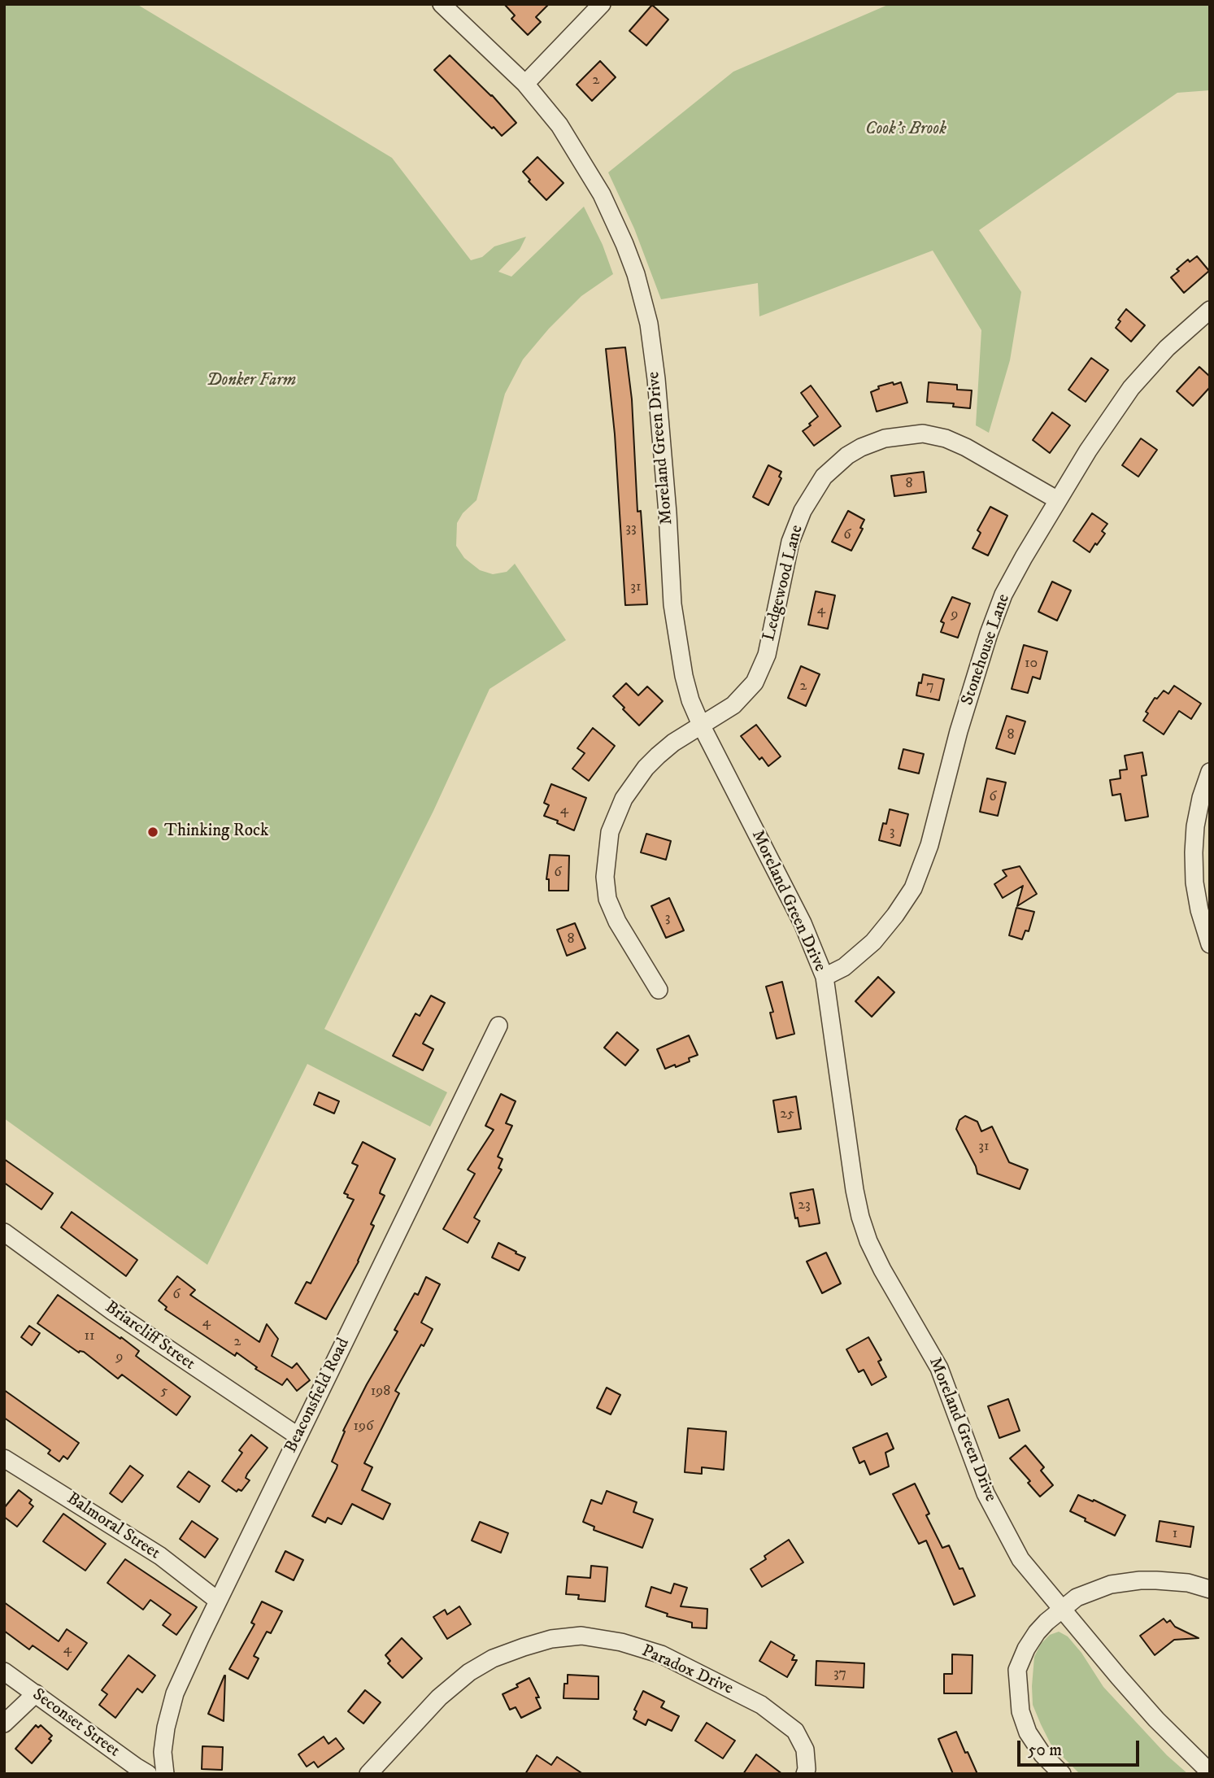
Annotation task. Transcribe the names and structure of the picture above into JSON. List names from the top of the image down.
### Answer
{
  "streets": {
    "street": [
      "Moreland Green Drive",
      "Ledgewood Lane",
      "Stonehouse Lane",
      "Briarcliff Street",
      "Beaconsfield Road",
      "Balmoral Street",
      "Paradox Drive",
      "Seconset Street"
    ]
  },
  "crossings": [
    ["Moreland Green Drive", "Ledgewood Lane"],
    ["Moreland Green Drive", "Stonehouse Lane"],
    ["Ledgewood Lane", "Stonehouse Lane"],
    ["Briarcliff Street", "Beaconsfield Road"],
    ["Beaconsfield Road", "Balmoral Street"]
  ],
  "parks": ["Cook's Brook", "Donker Farm"],
  "places": ["Thinking Rock"],
  "house_numbers": [
    "2",
    "8",
    "33",
    "6",
    "31",
    "4",
    "9",
    "10",
    "2",
    "7",
    "8",
    "6",
    "4",
    "3",
    "6",
    "3",
    "8",
    "25",
    "31",
    "23",
    "6",
    "4",
    "11",
    "2",
    "9",
    "5",
    "198",
    "196",
    "1",
    "4",
    "37"
  ],
  "scale_bar": "50 m"
}
